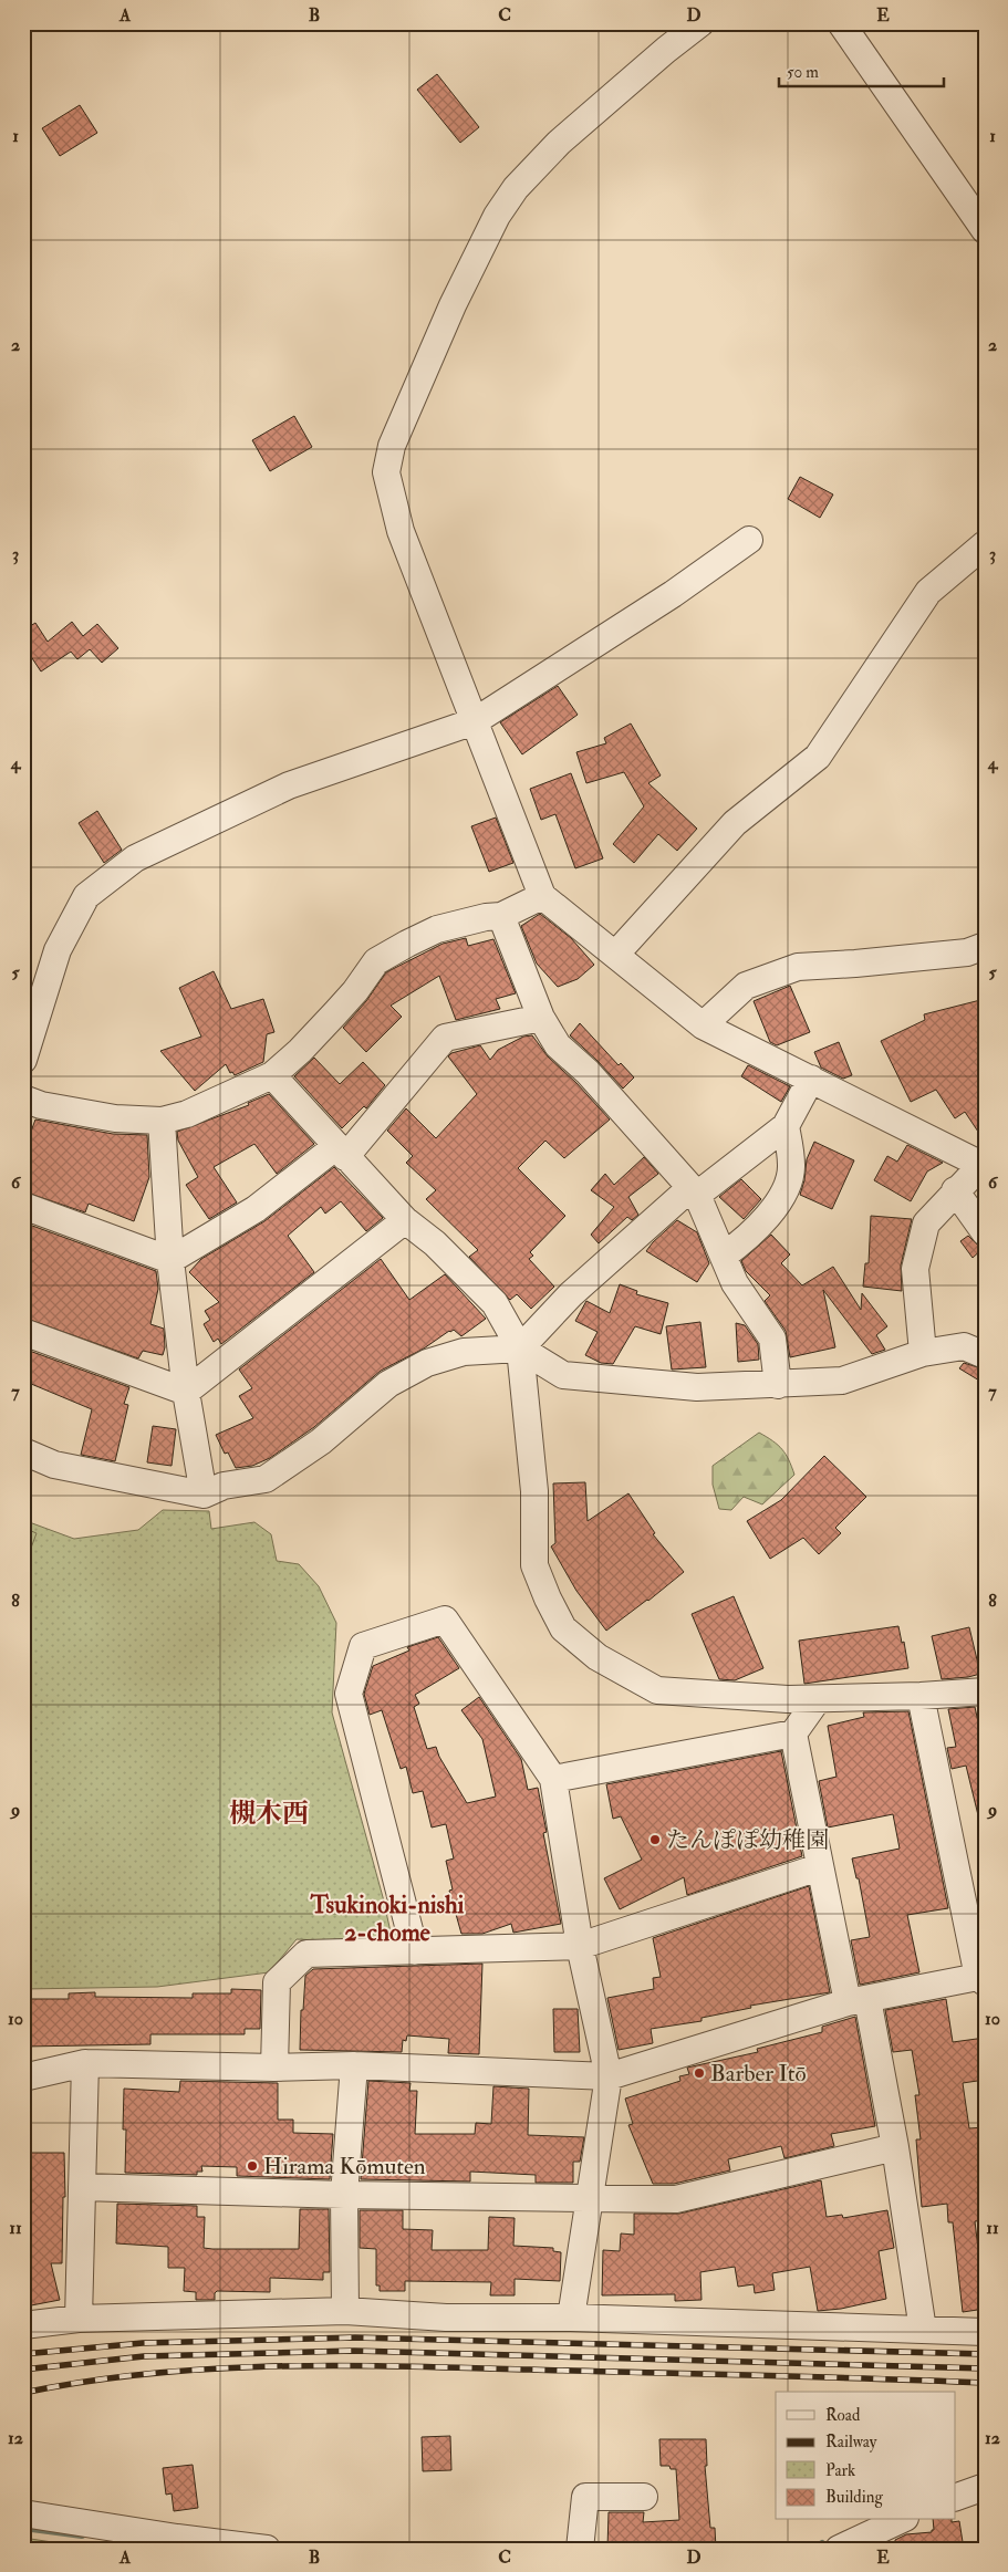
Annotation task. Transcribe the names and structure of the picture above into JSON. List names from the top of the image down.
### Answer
{
  "districts": ["槻木西", "Tsukinoki-nishi 2-chome"],
  "places": ["たんぽぽ幼稚園", "Barber Itō", "Hirama Kōmuten"],
  "legend": [
    "Road",
    "Railway",
    "Park",
    "Building"
  ],
  "scale_bar": "50 m",
  "grid": {
    "columns": [
      "A",
      "B",
      "C",
      "D",
      "E"
    ],
    "rows": [
      "1",
      "2",
      "3",
      "4",
      "5",
      "6",
      "7",
      "8",
      "9",
      "10",
      "11",
      "12"
    ]
  }
}
